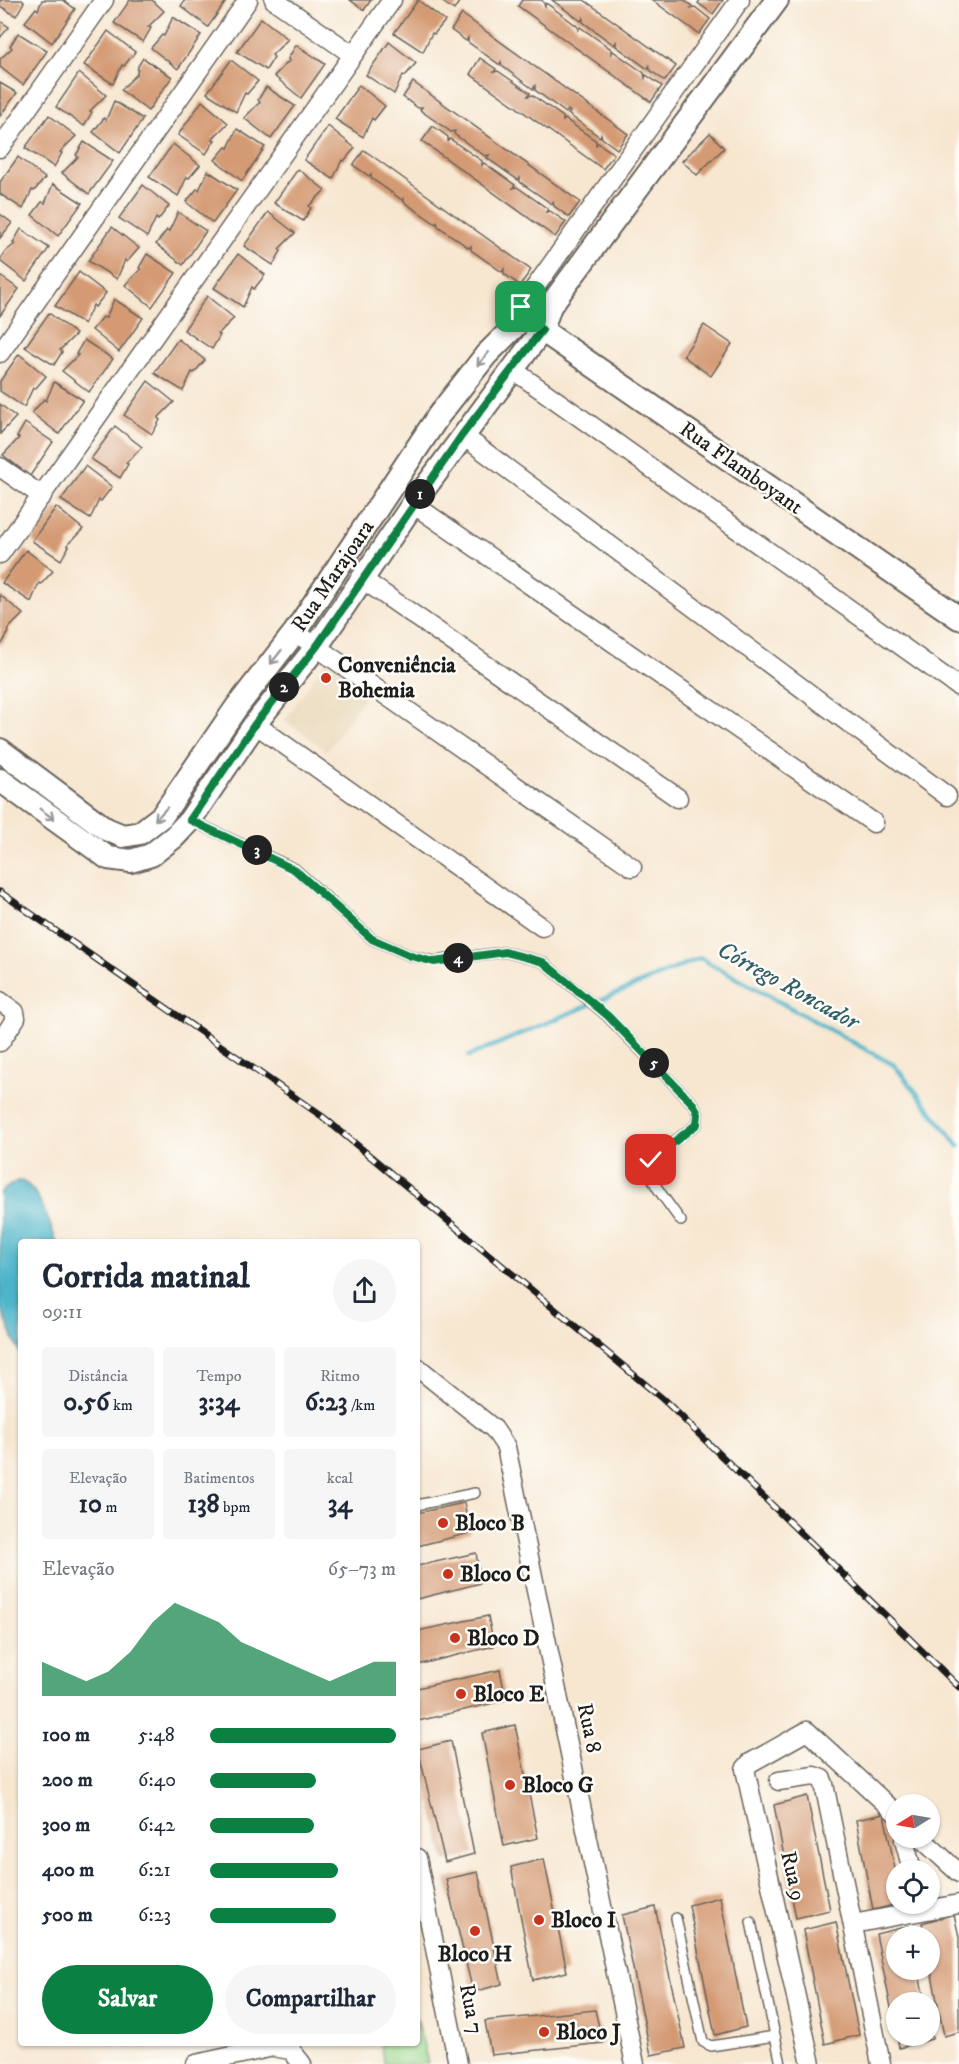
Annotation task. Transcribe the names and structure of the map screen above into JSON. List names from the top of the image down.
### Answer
{
  "streets": {
    "street": [
      "Rua Flamboyant",
      "Rua Marajoara",
      "Rua 8",
      "Rua 9",
      "Rua 7"
    ]
  },
  "crossings": [
    ["Rua Flamboyant", "Rua Marajoara"]
  ],
  "water": ["Córrego Roncador"],
  "places": [
    "Conveniência Bohemia",
    "Bloco B",
    "Bloco C",
    "Bloco D",
    "Bloco E",
    "Bloco G",
    "Bloco I",
    "Bloco H",
    "Bloco J"
  ],
  "north": "left",
  "page": {
    "pins": [
      "1",
      "2",
      "3",
      "4",
      "5"
    ],
    "heading": ["Corrida matinal", "09:11"],
    "stats": [
      ["Distância", "0.56 km"],
      ["Tempo", "3:34"],
      ["Ritmo", "6:23 /km"],
      ["Elevação", "10 m"],
      ["Batimentos", "138 bpm"],
      ["kcal", "34"]
    ],
    "chart": ["Elevação", "65–73 m"],
    "list": [
      {
        "name": "100 m",
        "note": "5:48"
      },
      {
        "name": "200 m",
        "note": "6:40"
      },
      {
        "name": "300 m",
        "note": "6:42"
      },
      {
        "name": "400 m",
        "note": "6:21"
      },
      {
        "name": "500 m",
        "note": "6:23"
      }
    ],
    "map_buttons": ["+", "−"],
    "buttons": ["Salvar", "Compartilhar"]
  }
}
